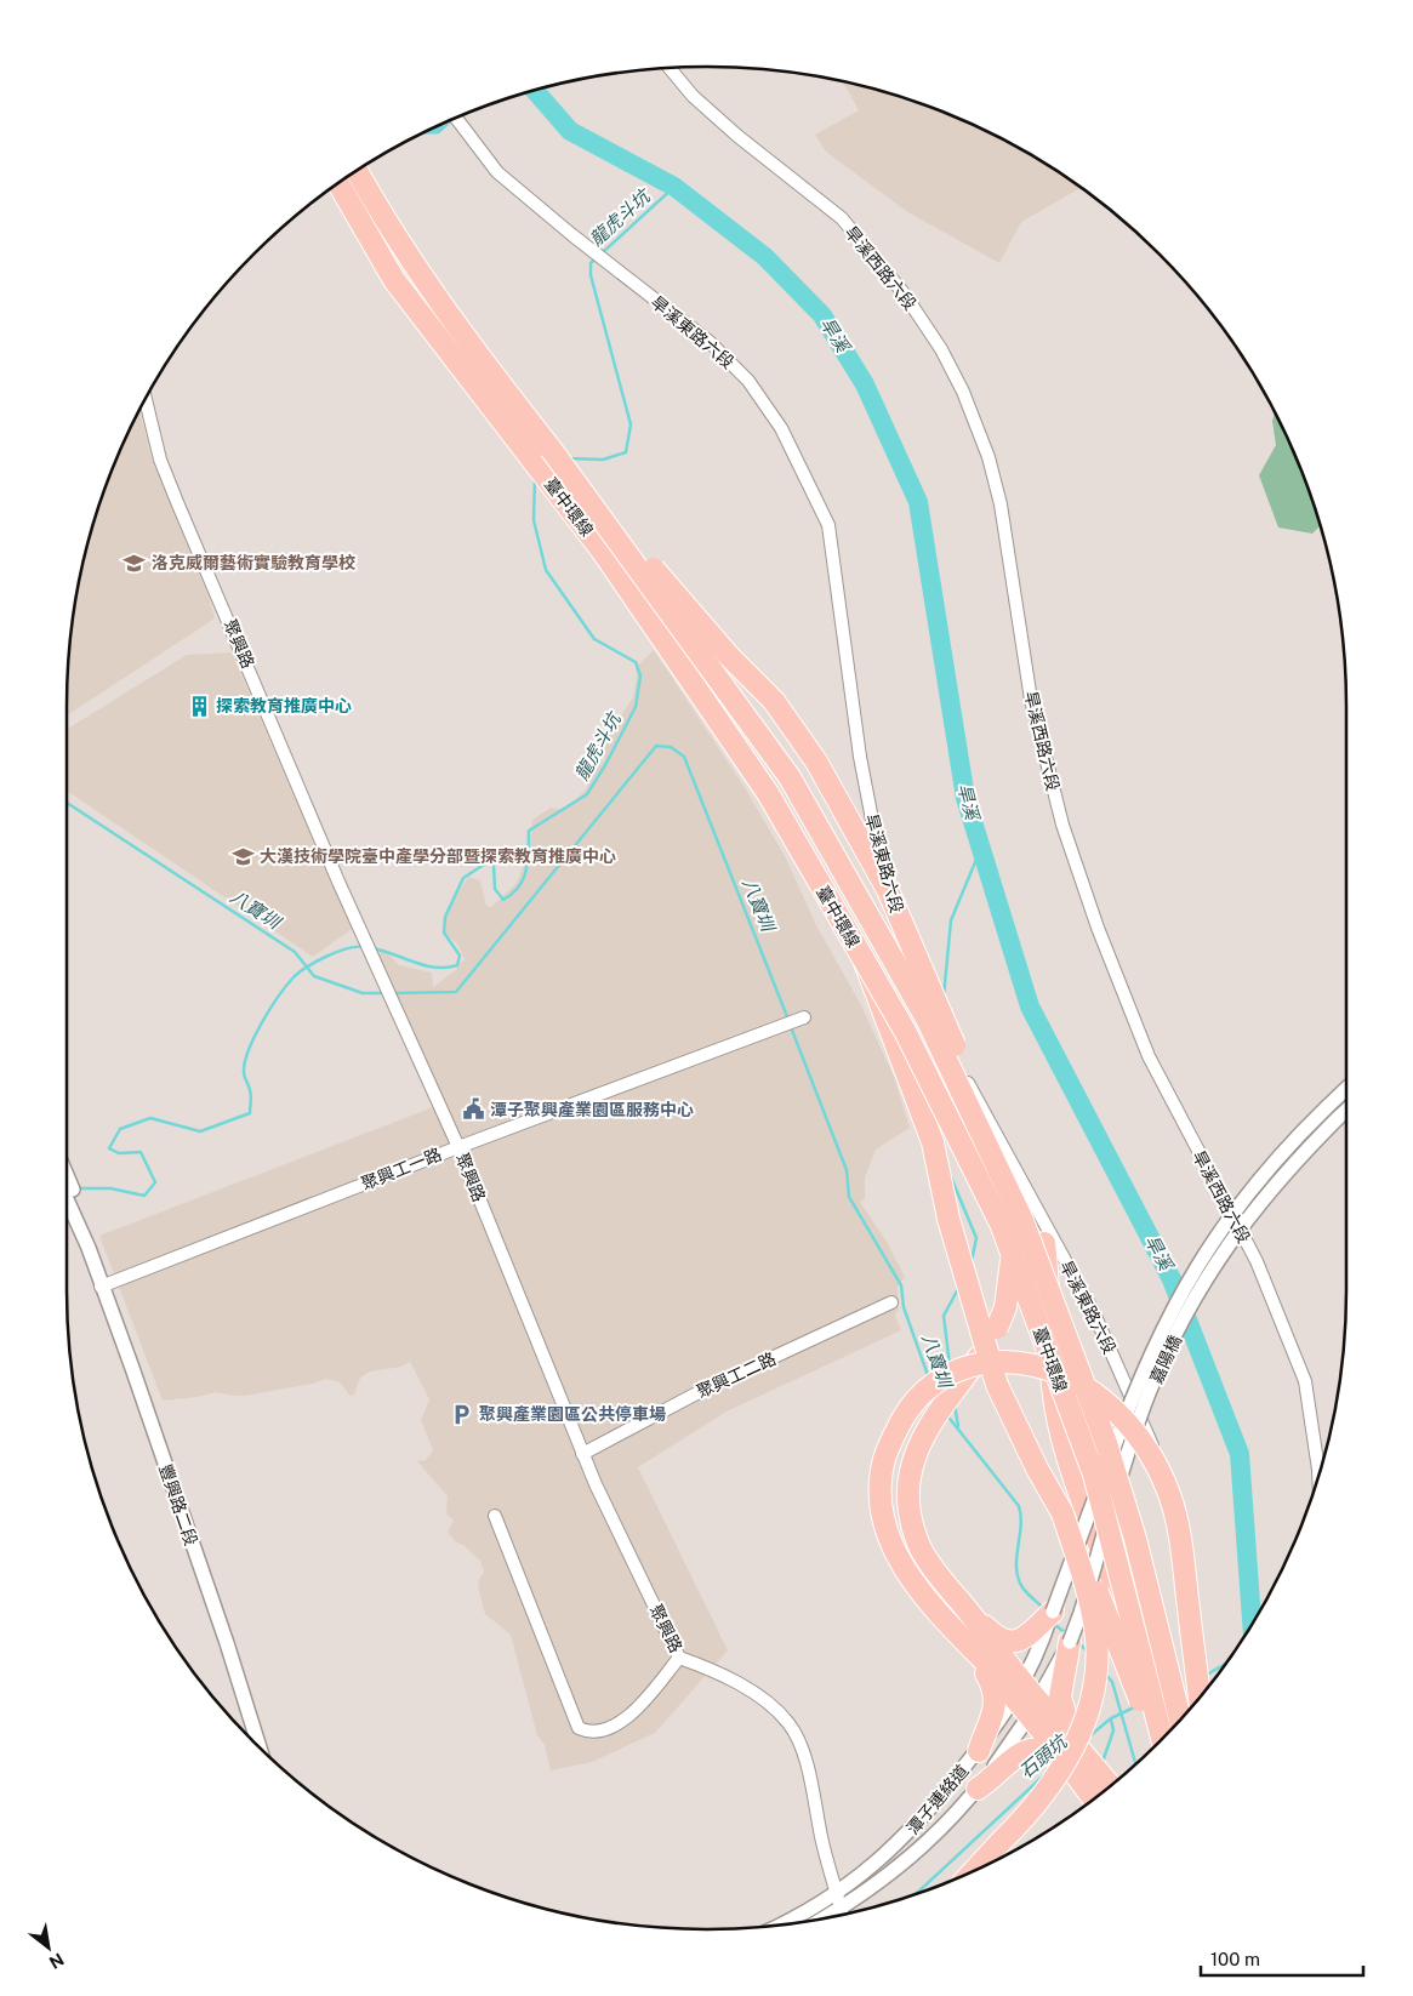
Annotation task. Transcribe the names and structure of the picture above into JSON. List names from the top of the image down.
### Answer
{
  "streets": {
    "highway": ["臺中環線"],
    "street": [
      "旱溪西路六段",
      "旱溪東路六段",
      "聚興路",
      "聚興工一路",
      "嘉陽橋",
      "聚興工二路",
      "豐興路二段",
      "潭子連絡道"
    ]
  },
  "crossings": [
    ["聚興路", "聚興工一路"],
    ["聚興路", "聚興工二路"],
    ["聚興路", "潭子連絡道"],
    ["聚興工一路", "豐興路二段"],
    ["嘉陽橋", "潭子連絡道"]
  ],
  "water": [
    "龍虎斗坑",
    "旱溪",
    "八寶圳",
    "石頭坑"
  ],
  "places": {
    "school or university": ["洛克威爾藝術實驗教育學校", "大漢技術學院臺中產學分部暨探索教育推廣中心"],
    "building": ["探索教育推廣中心"],
    "public building": ["潭子聚興產業園區服務中心"],
    "parking": ["聚興產業園區公共停車場"]
  },
  "scale_bar": "100 m",
  "north": "bottom right"
}
